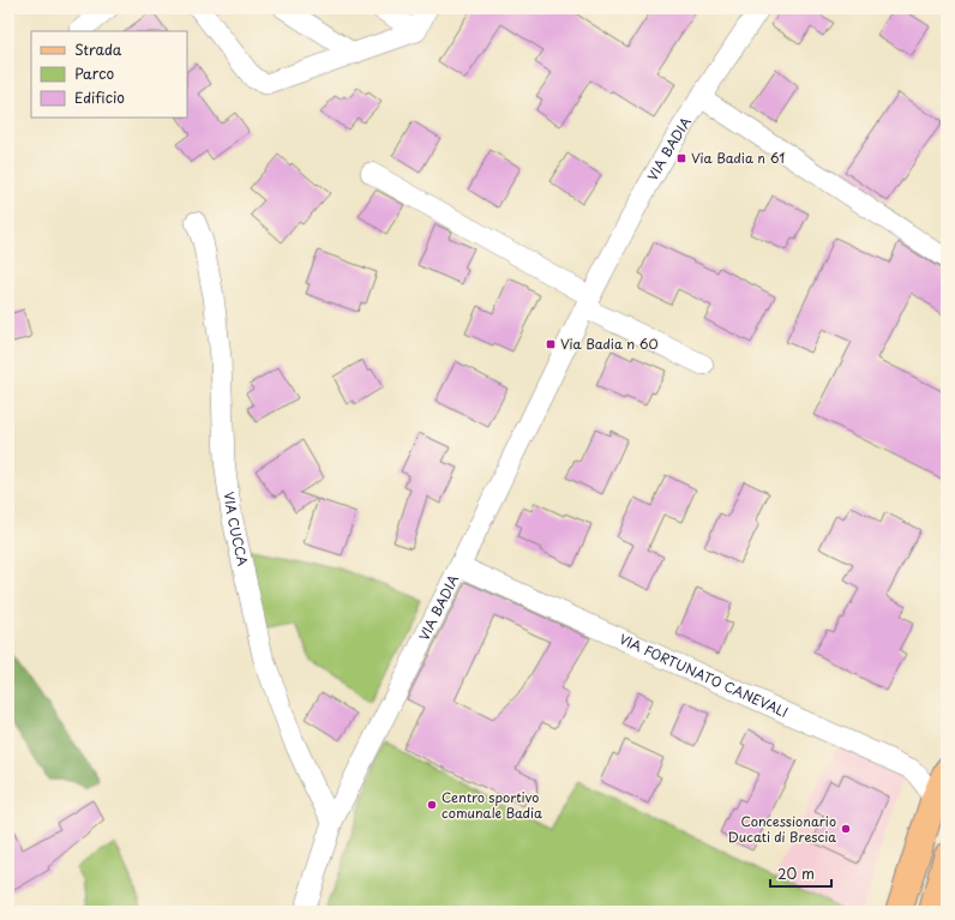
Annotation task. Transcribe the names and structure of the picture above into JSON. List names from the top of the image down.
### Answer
{
  "streets": {
    "street": ["VIA BADIA", "VIA CUCCA", "VIA FORTUNATO CANEVALI"]
  },
  "crossings": [
    ["VIA BADIA", "VIA CUCCA"],
    ["VIA BADIA", "VIA FORTUNATO CANEVALI"]
  ],
  "places": {
    "transit": ["Via Badia n 61", "Via Badia n 60"],
    "other": ["Centro sportivo comunale Badia", "Concessionario Ducati di Brescia"]
  },
  "legend": ["Strada", "Parco", "Edificio"],
  "scale_bar": "20 m"
}
